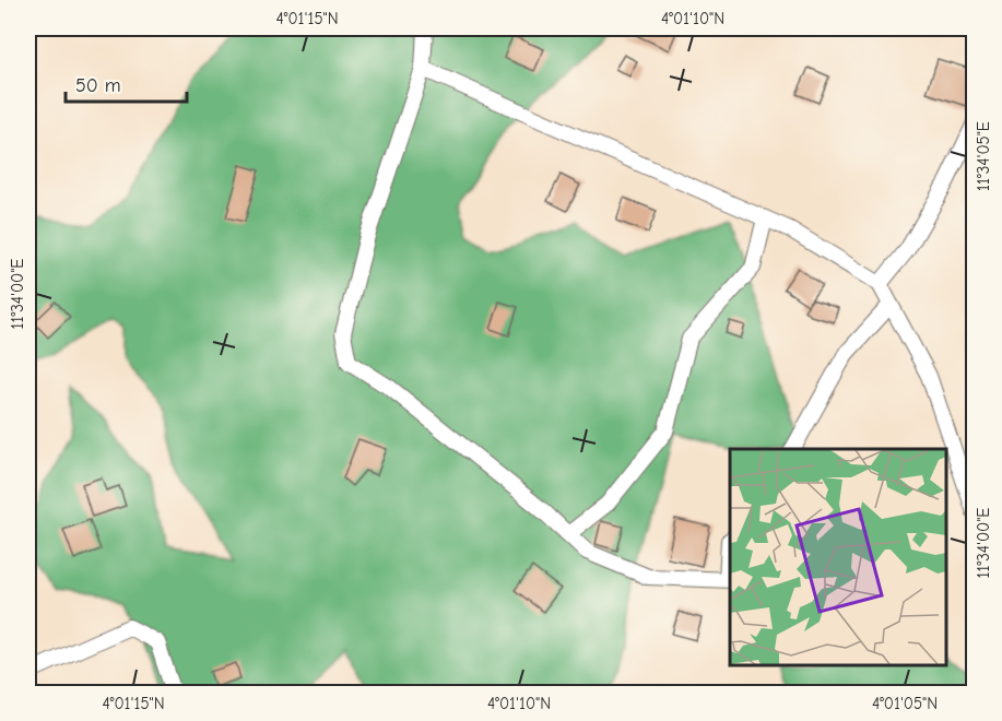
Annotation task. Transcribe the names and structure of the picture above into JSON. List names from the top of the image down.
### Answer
{
  "scale_bar": "50 m",
  "coordinates": [
    "4°01'15\"N",
    "4°01'10\"N",
    "11°34'05\"E",
    "11°34'00\"E",
    "4°01'05\"N"
  ]
}
